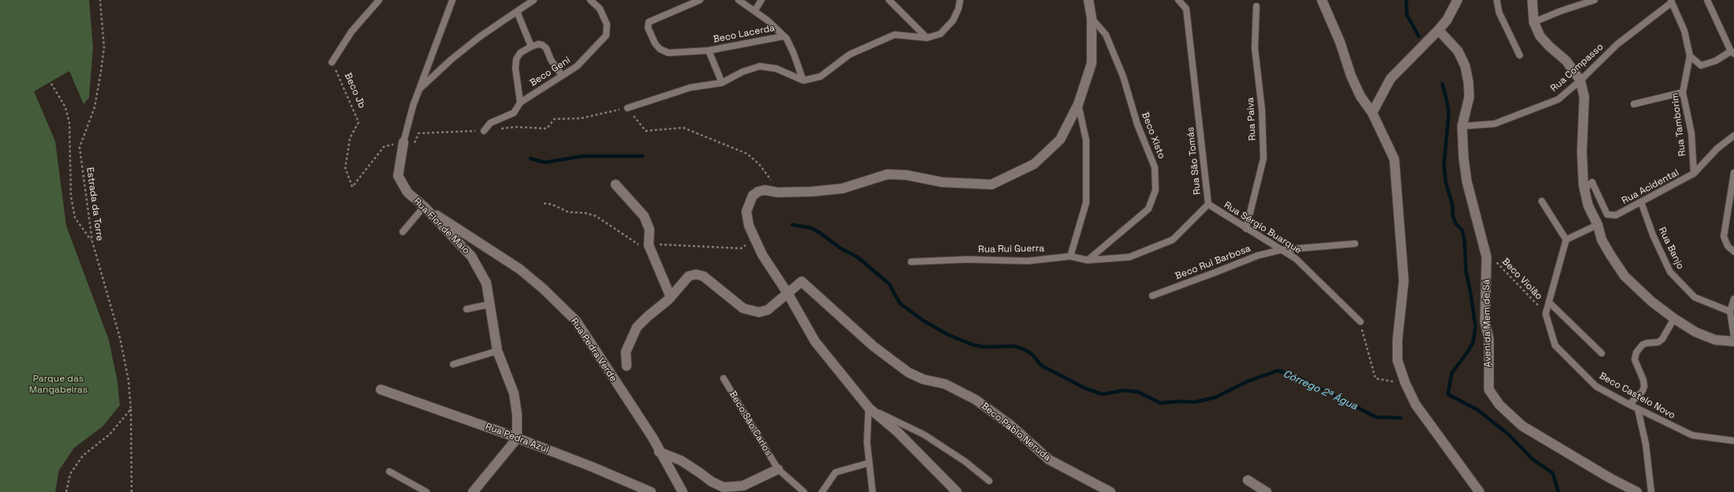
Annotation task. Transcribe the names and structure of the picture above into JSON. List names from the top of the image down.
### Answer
{
  "streets": {
    "street": [
      "Rua Flor de Maio",
      "Avenida Mem de Sá",
      "Rua Pedra Verde",
      "Beco Pablo Neruda",
      "Rua Pedra Azul"
    ],
    "lane": [
      "Beco Lacerda",
      "Rua Compasso",
      "Beco Geni",
      "Rua Paiva",
      "Rua Tamborim",
      "Beco Xisto",
      "Rua São Tomás",
      "Rua Acidental",
      "Rua Sérgio Buarque",
      "Rua Banjo",
      "Rua Rui Guerra",
      "Beco Rui Barbosa",
      "Beco Castelo Novo",
      "Beco São Carlos"
    ],
    "path": ["Beco Jb", "Estrada da Torre", "Beco Violão"]
  },
  "crossings": [
    ["Rua Compasso", "Rua Tamborim"],
    ["Rua Compasso", "Avenida Mem de Sá"],
    ["Beco Jb", "Rua Flor de Maio"],
    ["Rua Paiva", "Rua Sérgio Buarque"],
    ["Rua Tamborim", "Rua Acidental"],
    ["Beco Xisto", "Rua São Tomás"],
    ["Rua São Tomás", "Rua Sérgio Buarque"],
    ["Rua São Tomás", "Rua Rui Guerra"],
    ["Rua Acidental", "Rua Banjo"],
    ["Rua Flor de Maio", "Rua Pedra Verde"],
    ["Rua Flor de Maio", "Rua Pedra Azul"],
    ["Rua Sérgio Buarque", "Beco Rui Barbosa"],
    ["Beco Violão", "Avenida Mem de Sá"],
    ["Beco Violão", "Beco Castelo Novo"]
  ],
  "water": ["Córrego 2ª Água"],
  "parks": ["Parque das Mangabeiras"]
}
